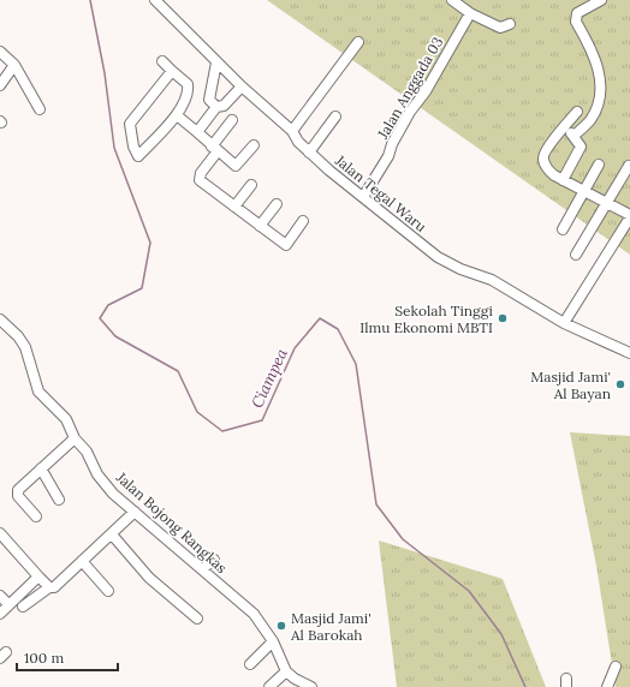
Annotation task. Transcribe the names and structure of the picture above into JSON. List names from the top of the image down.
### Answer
{
  "streets": {
    "street": ["Jalan Anggada 03", "Jalan Tegal Waru", "Jalan Bojong Rangkas"]
  },
  "crossings": [
    ["Jalan Anggada 03", "Jalan Tegal Waru"]
  ],
  "water": ["Ciampea"],
  "places": ["Sekolah Tinggi Ilmu Ekonomi MBTI", "Masjid Jami' Al Bayan", "Masjid Jami' Al Barokah"],
  "scale_bar": "100 m"
}
